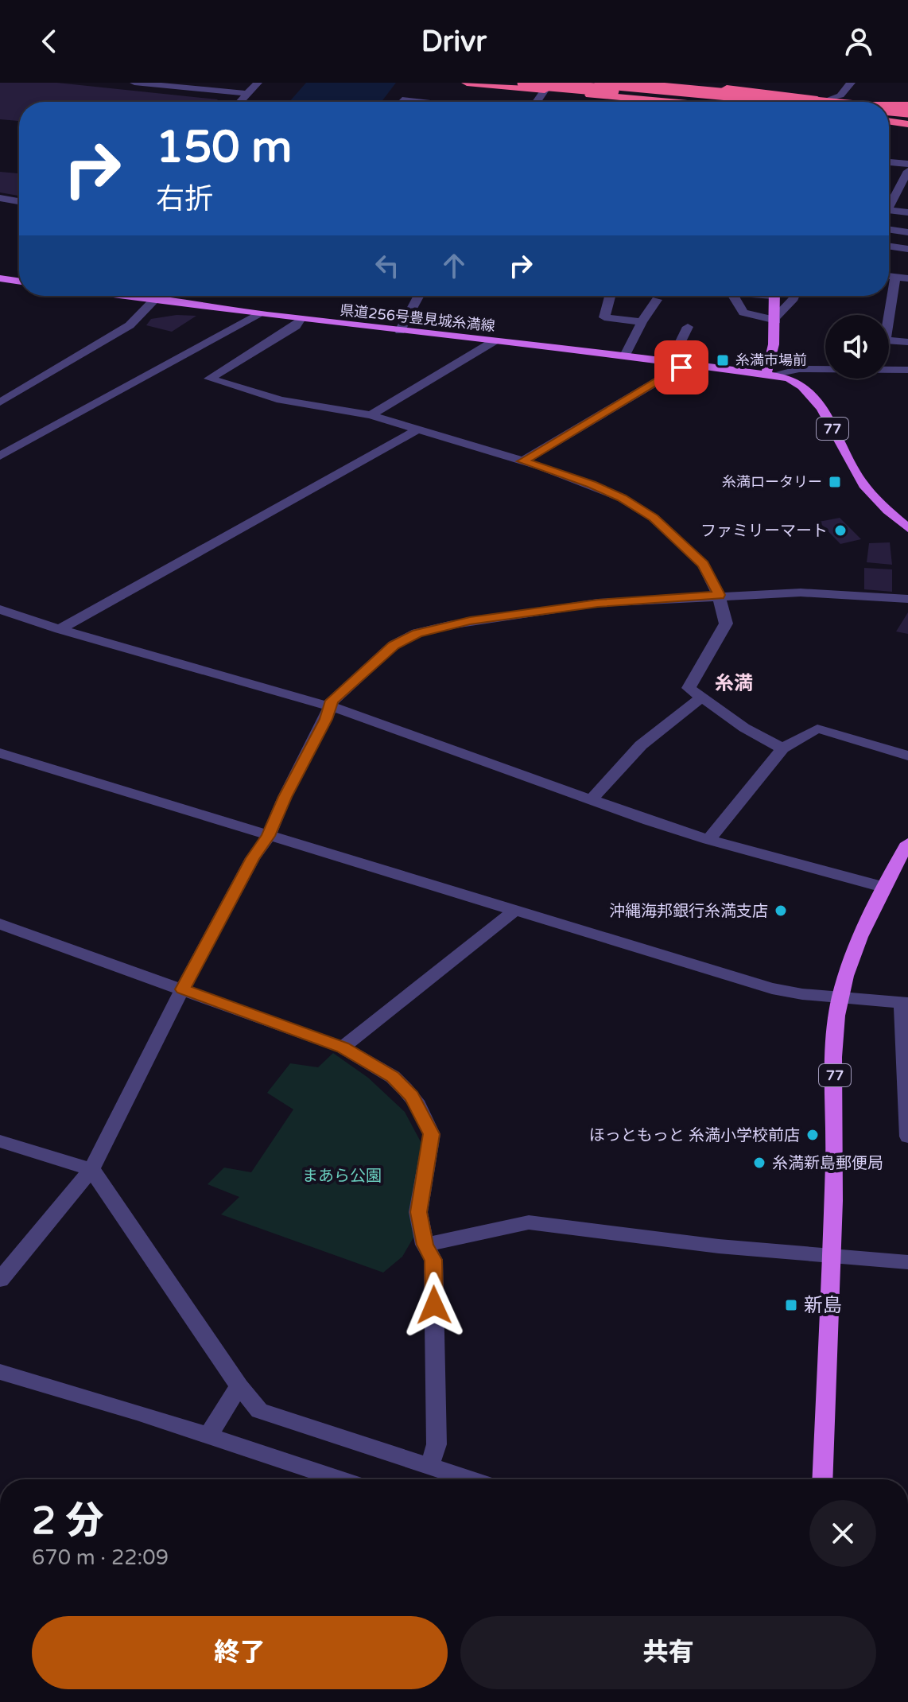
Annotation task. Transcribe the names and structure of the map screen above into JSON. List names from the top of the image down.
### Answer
{
  "streets": {
    "main road": ["県道256号豊見城糸満線", "77"]
  },
  "crossings": [
    ["県道256号豊見城糸満線", "77"]
  ],
  "districts": ["糸満"],
  "parks": ["まあら公園"],
  "places": {
    "transit": ["糸満市場前", "糸満ロータリー", "新島"],
    "other": [
      "ファミリーマート",
      "沖縄海邦銀行糸満支店",
      "ほっともっと 糸満小学校前店",
      "糸満新島郵便局"
    ]
  },
  "page": {
    "header": "Drivr",
    "turn": ["150 m", "右折"],
    "heading": ["2 分", "670 m · 22:09"],
    "buttons": ["終了", "共有"]
  }
}
